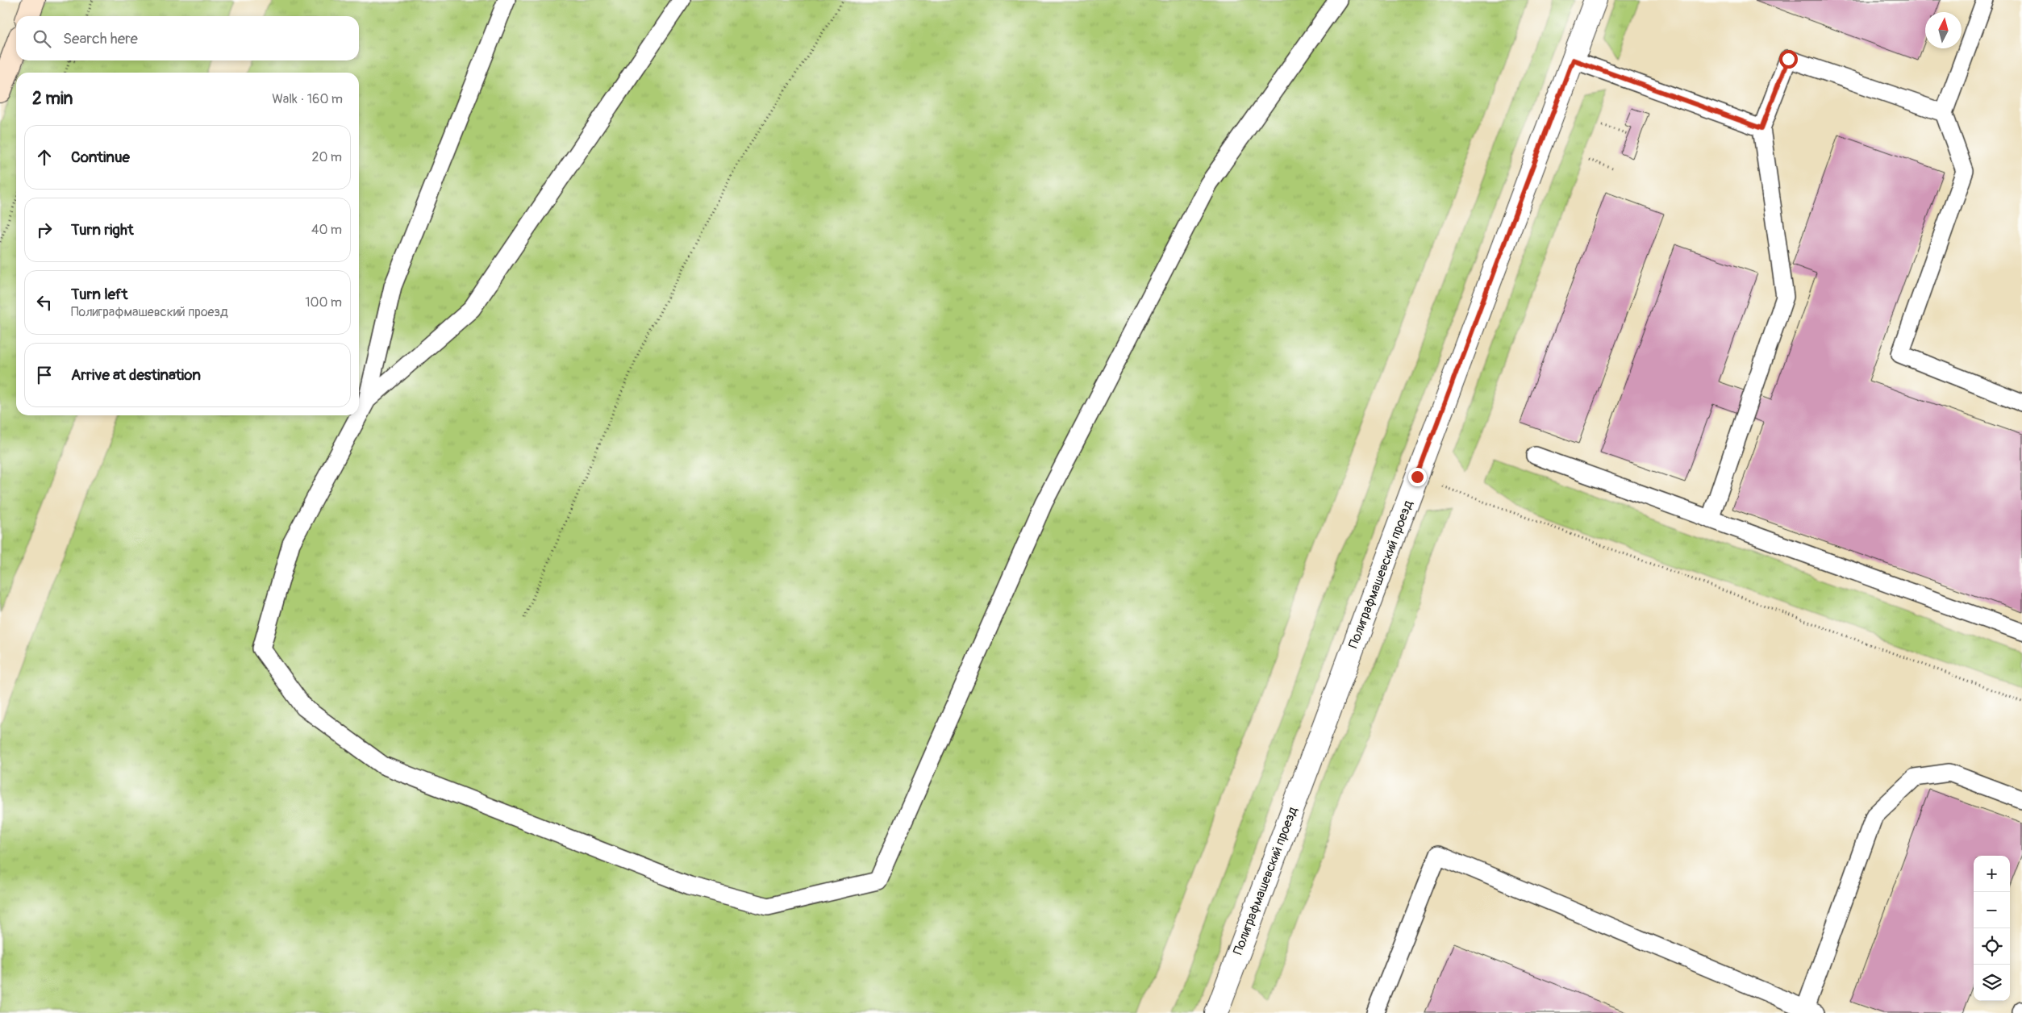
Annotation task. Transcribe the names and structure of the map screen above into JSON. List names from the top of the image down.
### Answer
{
  "streets": {
    "street": ["Полиграфмашевский проезд"]
  },
  "north": "top",
  "page": {
    "search": "Search here",
    "heading": ["2 min", "Walk · 160 m"],
    "list": [
      ["Continue", "20 m"],
      ["Turn right", "40 m"],
      ["Turn left", "Полиграфмашевский проезд", "100 m"],
      "Arrive at destination"
    ],
    "map_buttons": ["+", "−"]
  }
}
